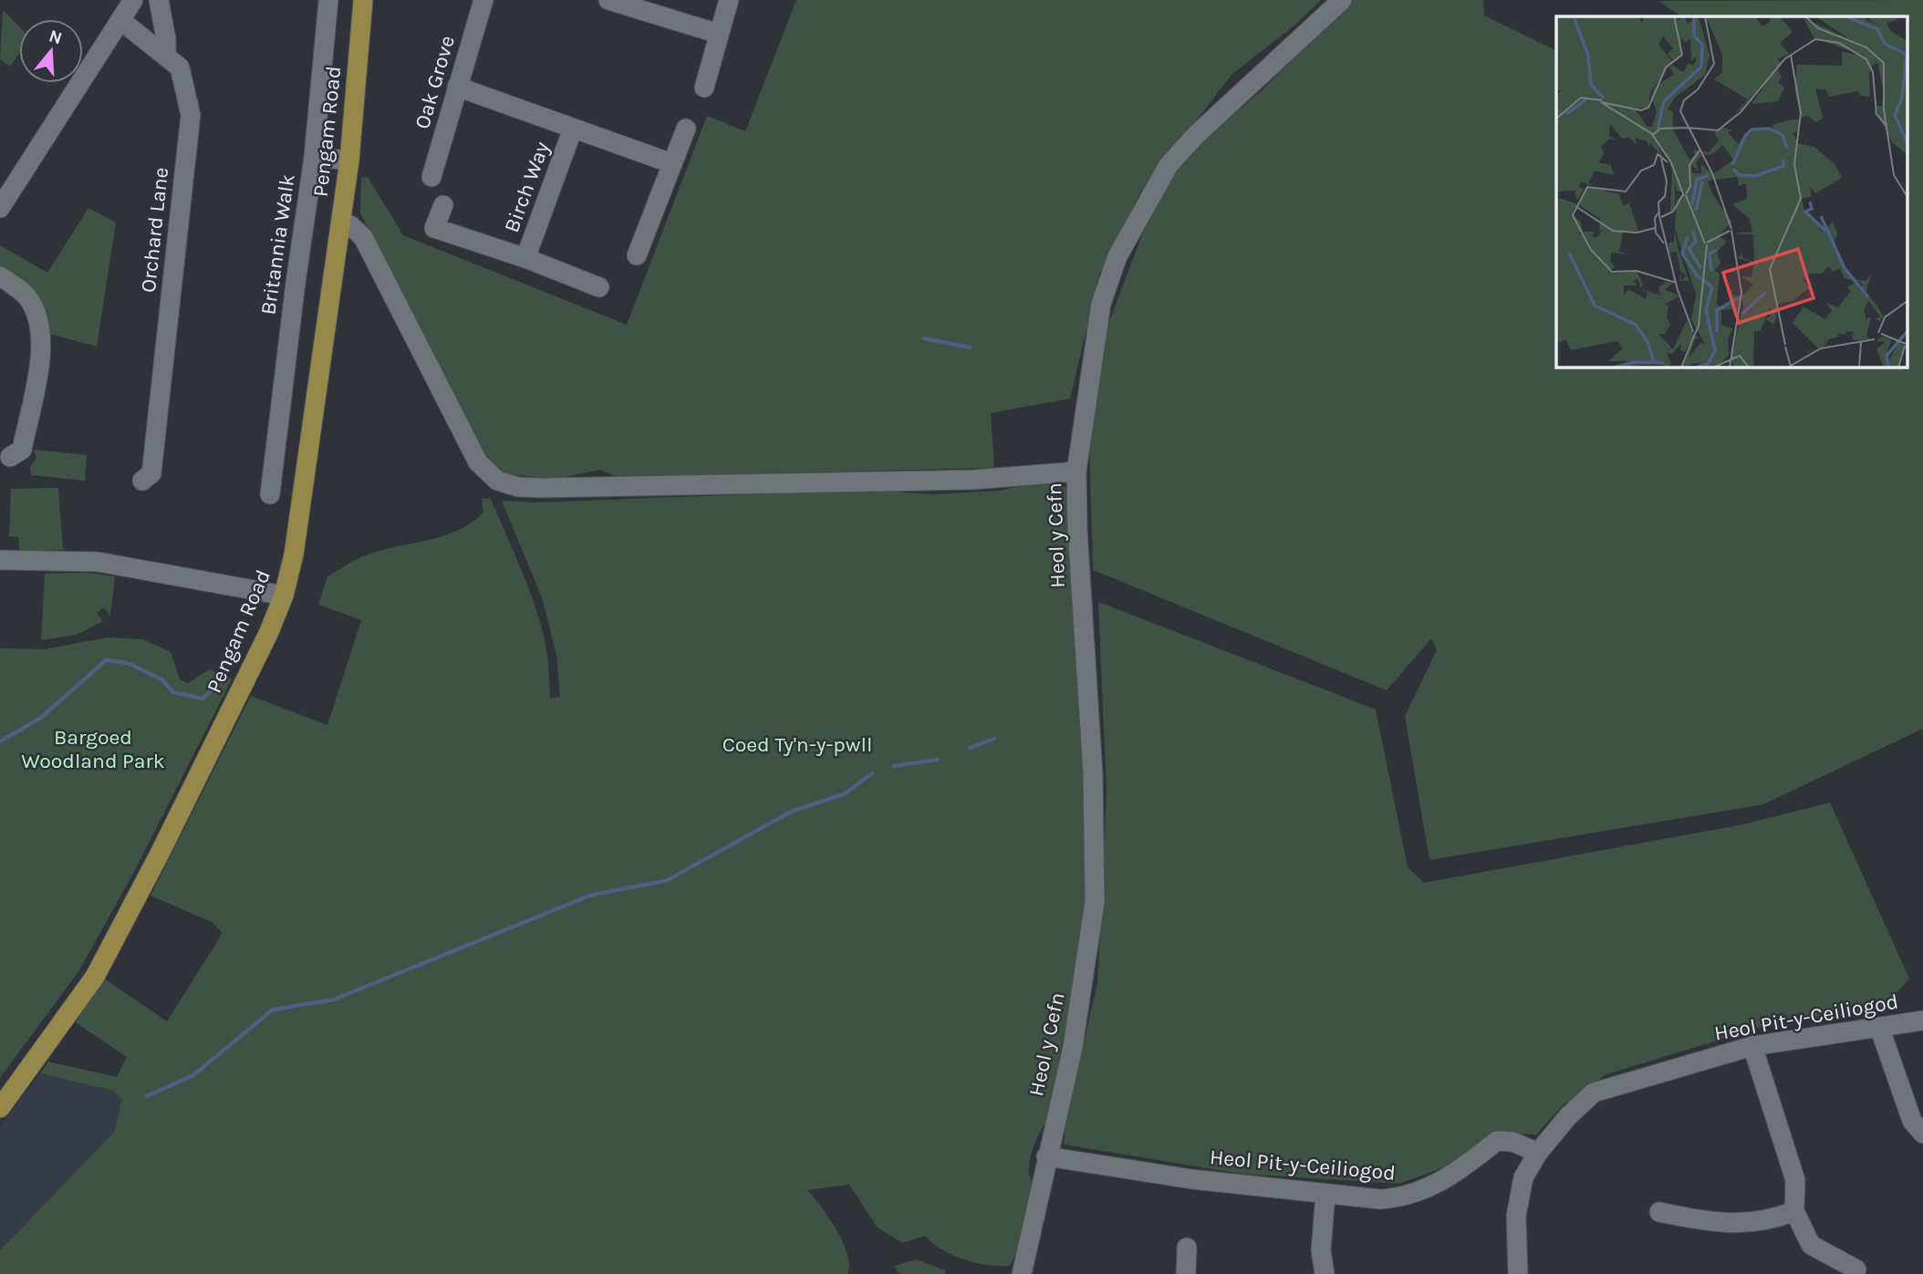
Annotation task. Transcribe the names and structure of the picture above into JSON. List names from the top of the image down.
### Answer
{
  "streets": {
    "main road": ["Pengam Road"],
    "street": [
      "Oak Grove",
      "Birch Way",
      "Orchard Lane",
      "Britannia Walk",
      "Heol y Cefn",
      "Heol Pit-y-Ceiliogod"
    ]
  },
  "crossings": [
    ["Heol y Cefn", "Heol Pit-y-Ceiliogod"]
  ],
  "parks": ["Bargoed Woodland Park", "Coed Ty'n-y-pwll"],
  "north": "top"
}
